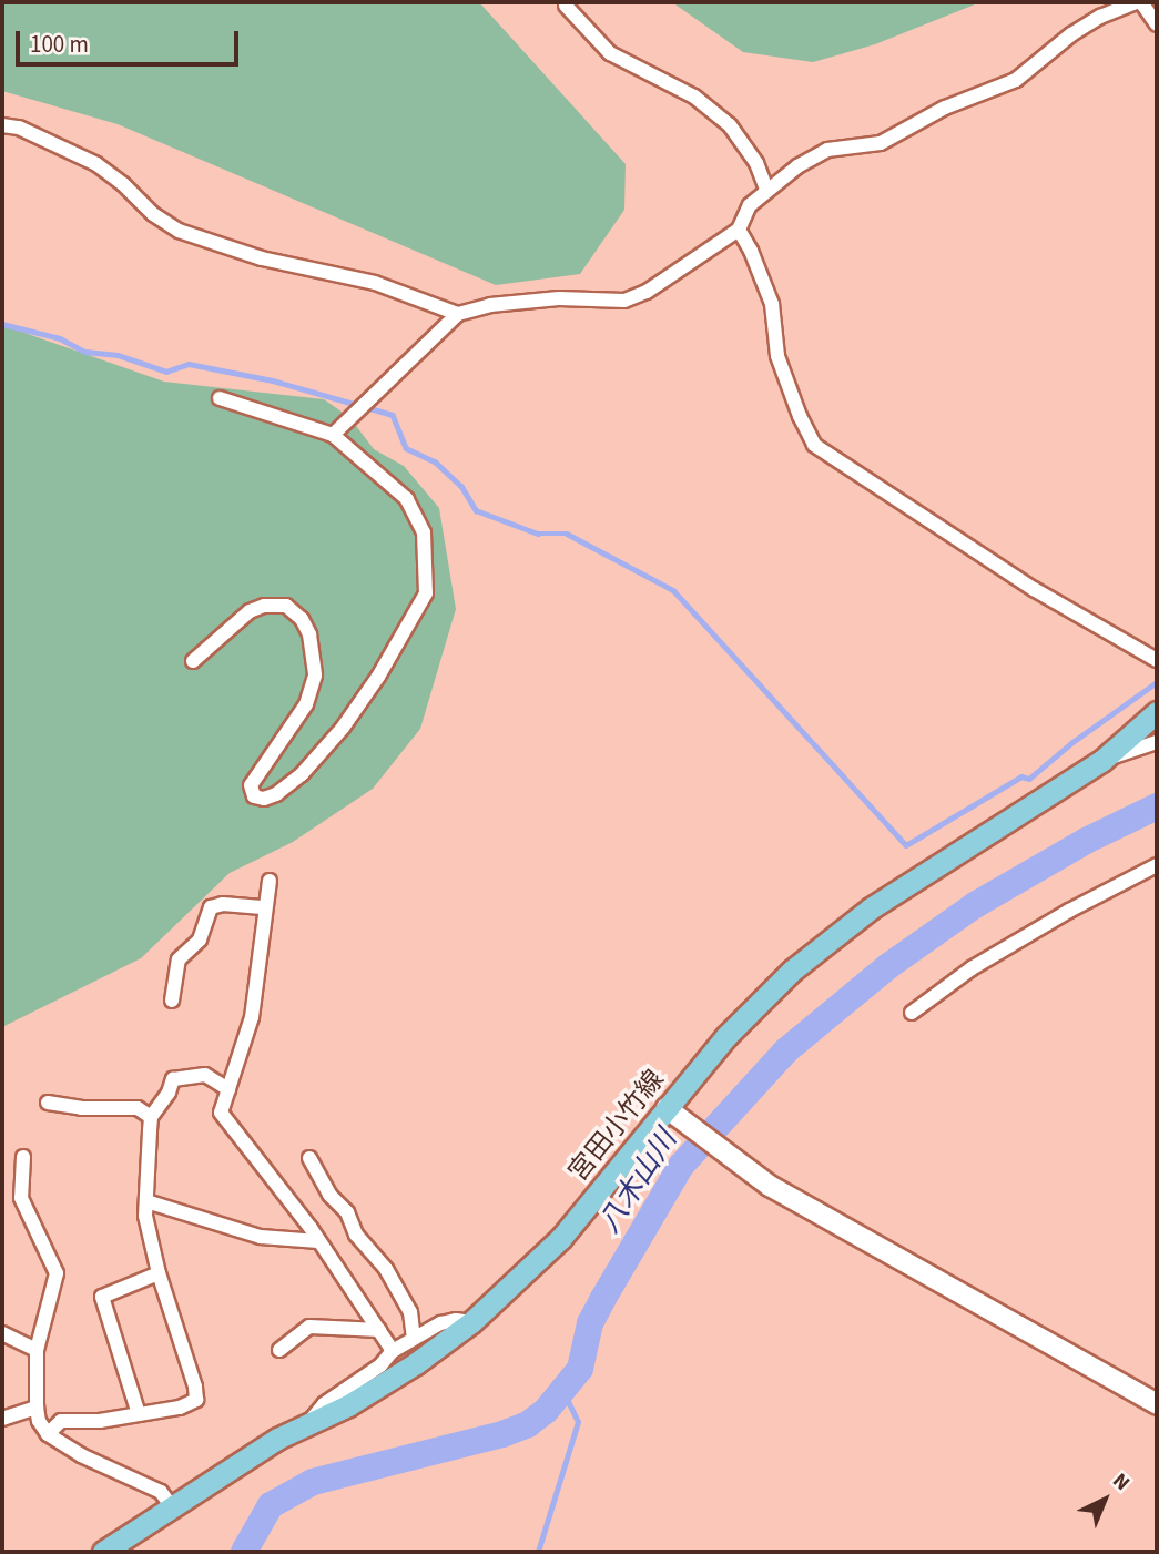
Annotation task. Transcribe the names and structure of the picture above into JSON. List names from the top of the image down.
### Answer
{
  "streets": {
    "main road": ["宮田小竹線"]
  },
  "water": ["八木山川"],
  "scale_bar": "100 m",
  "north": "top right"
}
